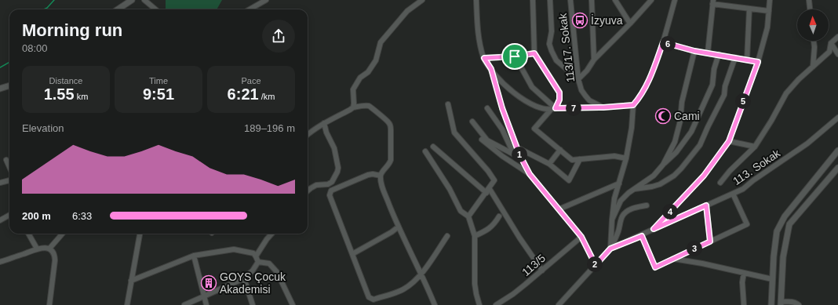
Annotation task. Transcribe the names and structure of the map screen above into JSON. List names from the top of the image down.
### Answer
{
  "streets": {
    "street": ["113/17. Sokak", "113. Sokak", "113/5"]
  },
  "places": {
    "bus stop": ["İzyuva"],
    "mosque": ["Cami"],
    "building": ["GOYS Çocuk Akademisi"]
  },
  "north": "top",
  "page": {
    "heading": ["Morning run", "08:00"],
    "pins": [
      "6",
      "5",
      "7",
      "1",
      "4",
      "3",
      "2"
    ],
    "stats": [
      ["Distance", "1.55 km"],
      ["Time", "9:51"],
      ["Pace", "6:21 /km"]
    ],
    "chart": ["Elevation", "189–196 m"],
    "list": [
      {
        "name": "200 m",
        "note": "6:33"
      }
    ]
  }
}
